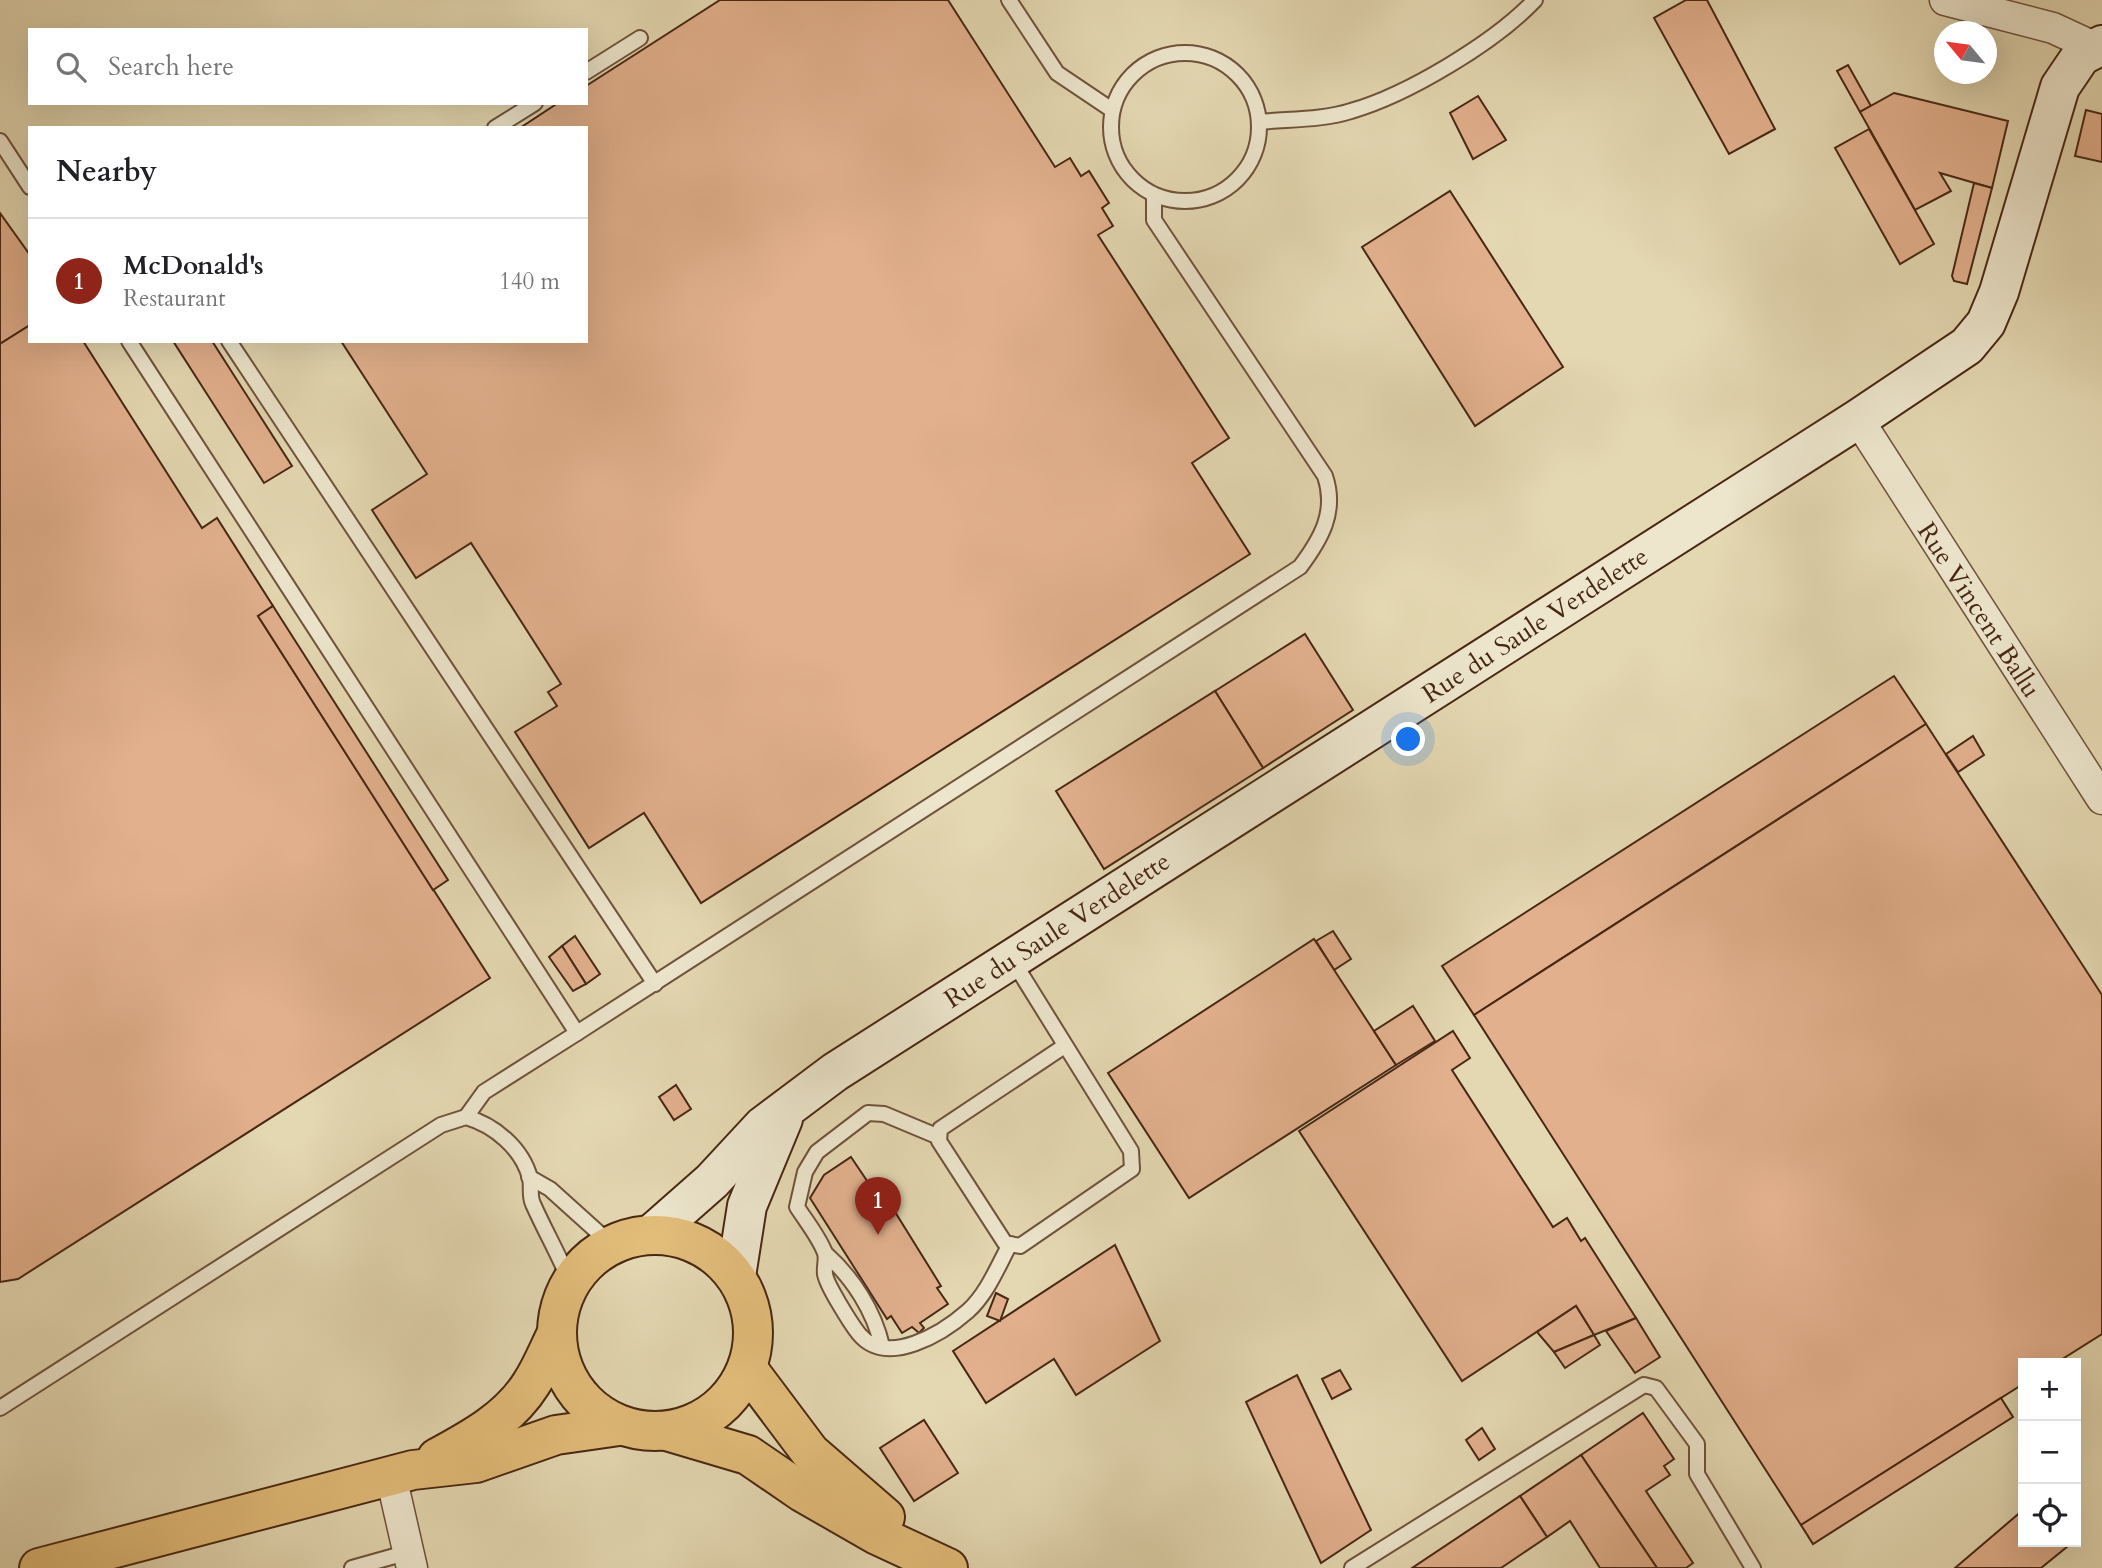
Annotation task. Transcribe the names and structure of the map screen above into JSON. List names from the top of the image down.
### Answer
{
  "streets": {
    "street": ["Rue Vincent Ballu", "Rue du Saule Verdelette"]
  },
  "crossings": [
    ["Rue Vincent Ballu", "Rue du Saule Verdelette"]
  ],
  "north": "top left",
  "page": {
    "search": "Search here",
    "heading": "Nearby",
    "list": [
      {
        "mark": "1",
        "name": "McDonald's",
        "note": "Restaurant",
        "value": "140 m"
      }
    ],
    "pins": "1",
    "map_buttons": ["+", "−"]
  }
}
